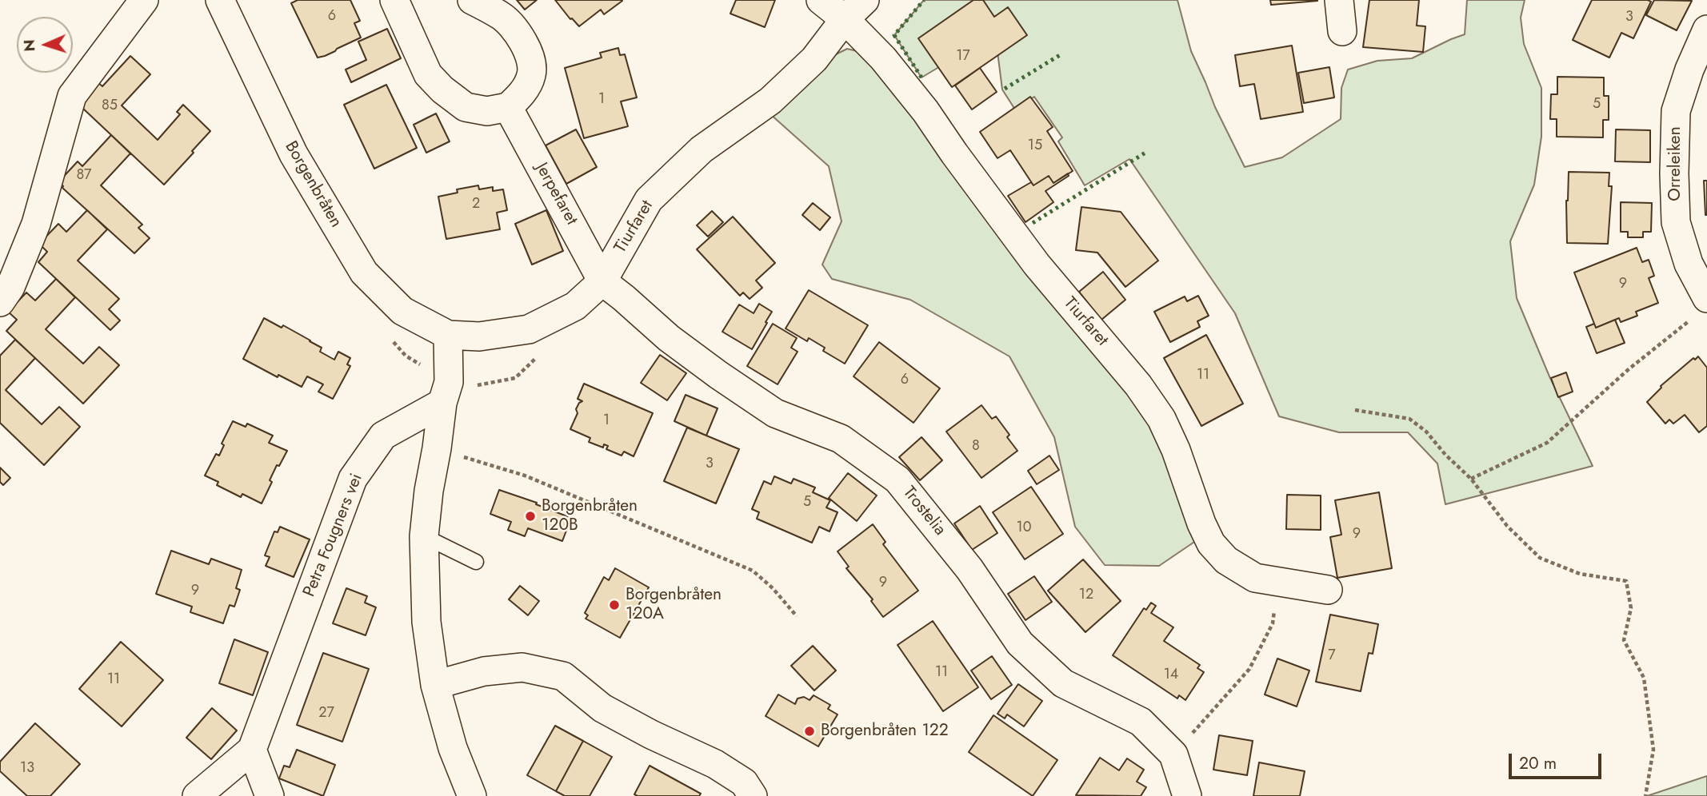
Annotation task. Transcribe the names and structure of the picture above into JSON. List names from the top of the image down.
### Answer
{
  "streets": {
    "street": [
      "Orreleiken",
      "Borgenbråten",
      "Jerpefaret",
      "Tiurfaret",
      "Trostelia",
      "Petra Fougners vei"
    ]
  },
  "crossings": [
    ["Borgenbråten", "Jerpefaret"],
    ["Borgenbråten", "Tiurfaret"],
    ["Borgenbråten", "Trostelia"],
    ["Jerpefaret", "Tiurfaret"],
    ["Jerpefaret", "Trostelia"],
    ["Tiurfaret", "Trostelia"]
  ],
  "places": ["Borgenbråten 120B", "Borgenbråten 120A", "Borgenbråten 122"],
  "house_numbers": [
    "6",
    "3",
    "17",
    "1",
    "5",
    "85",
    "15",
    "87",
    "2",
    "9",
    "11",
    "6",
    "1",
    "8",
    "3",
    "5",
    "10",
    "9",
    "9",
    "9",
    "12",
    "7",
    "11",
    "14",
    "11",
    "27",
    "13"
  ],
  "scale_bar": "20 m",
  "north": "left"
}
